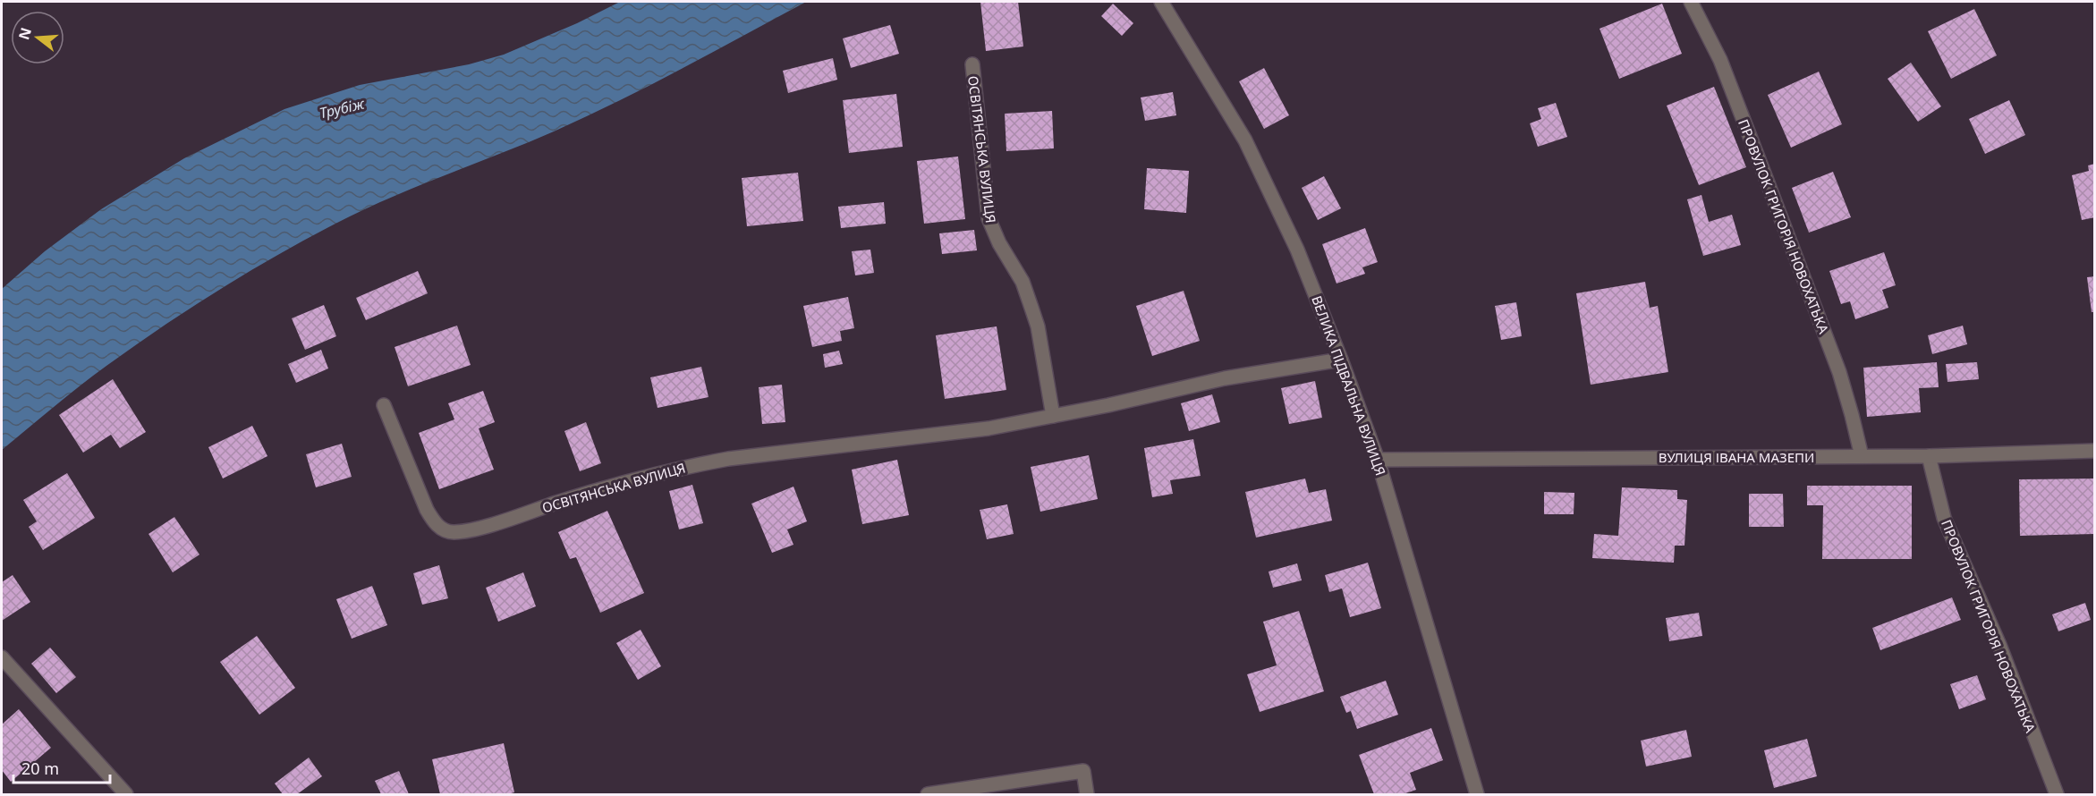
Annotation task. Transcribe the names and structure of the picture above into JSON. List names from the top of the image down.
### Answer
{
  "streets": {
    "street": [
      "ОСВІТЯНСЬКА ВУЛИЦЯ",
      "ПРОВУЛОК ГРИГОРІЯ НОВОХАТЬКА",
      "ВЕЛИКА ПІДВАЛЬНА ВУЛИЦЯ",
      "ВУЛИЦЯ ІВАНА МАЗЕПИ"
    ]
  },
  "crossings": [
    ["ОСВІТЯНСЬКА ВУЛИЦЯ", "ВЕЛИКА ПІДВАЛЬНА ВУЛИЦЯ"],
    ["ПРОВУЛОК ГРИГОРІЯ НОВОХАТЬКА", "ВУЛИЦЯ ІВАНА МАЗЕПИ"],
    ["ВЕЛИКА ПІДВАЛЬНА ВУЛИЦЯ", "ВУЛИЦЯ ІВАНА МАЗЕПИ"]
  ],
  "water": ["Трубіж"],
  "scale_bar": "20 m",
  "north": "left"
}
